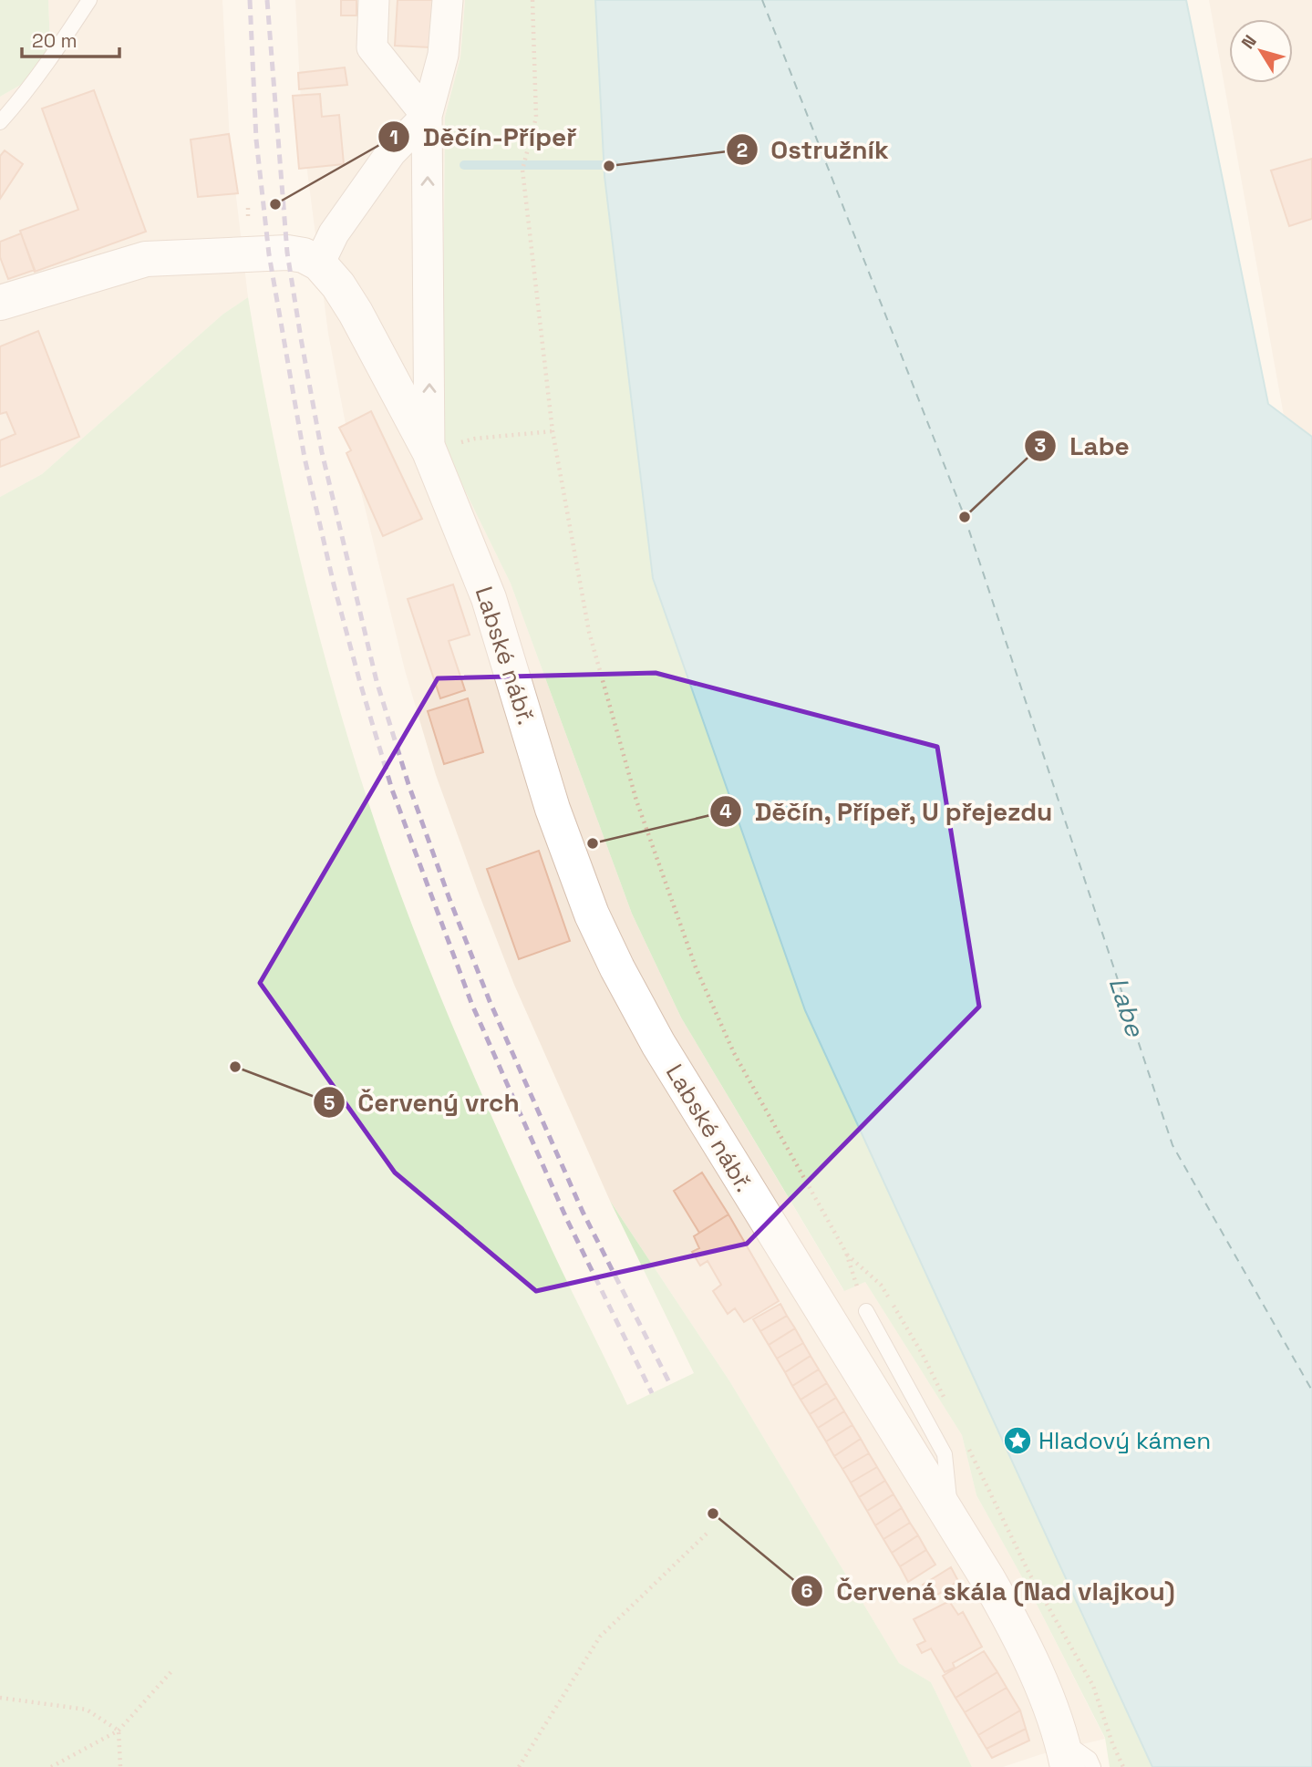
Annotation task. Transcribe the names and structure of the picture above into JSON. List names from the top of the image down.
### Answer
{
  "streets": {
    "street": ["Labské nábř."]
  },
  "water": ["Labe"],
  "places": {
    "other": [
      "Ostružník",
      "Děčín-Přípeř",
      "Labe",
      "Děčín, Přípeř, U přejezdu",
      "Červený vrch",
      "Červená skála (Nad vlajkou)"
    ],
    "place": ["Hladový kámen"]
  },
  "scale_bar": "20 m",
  "north": "top left"
}
